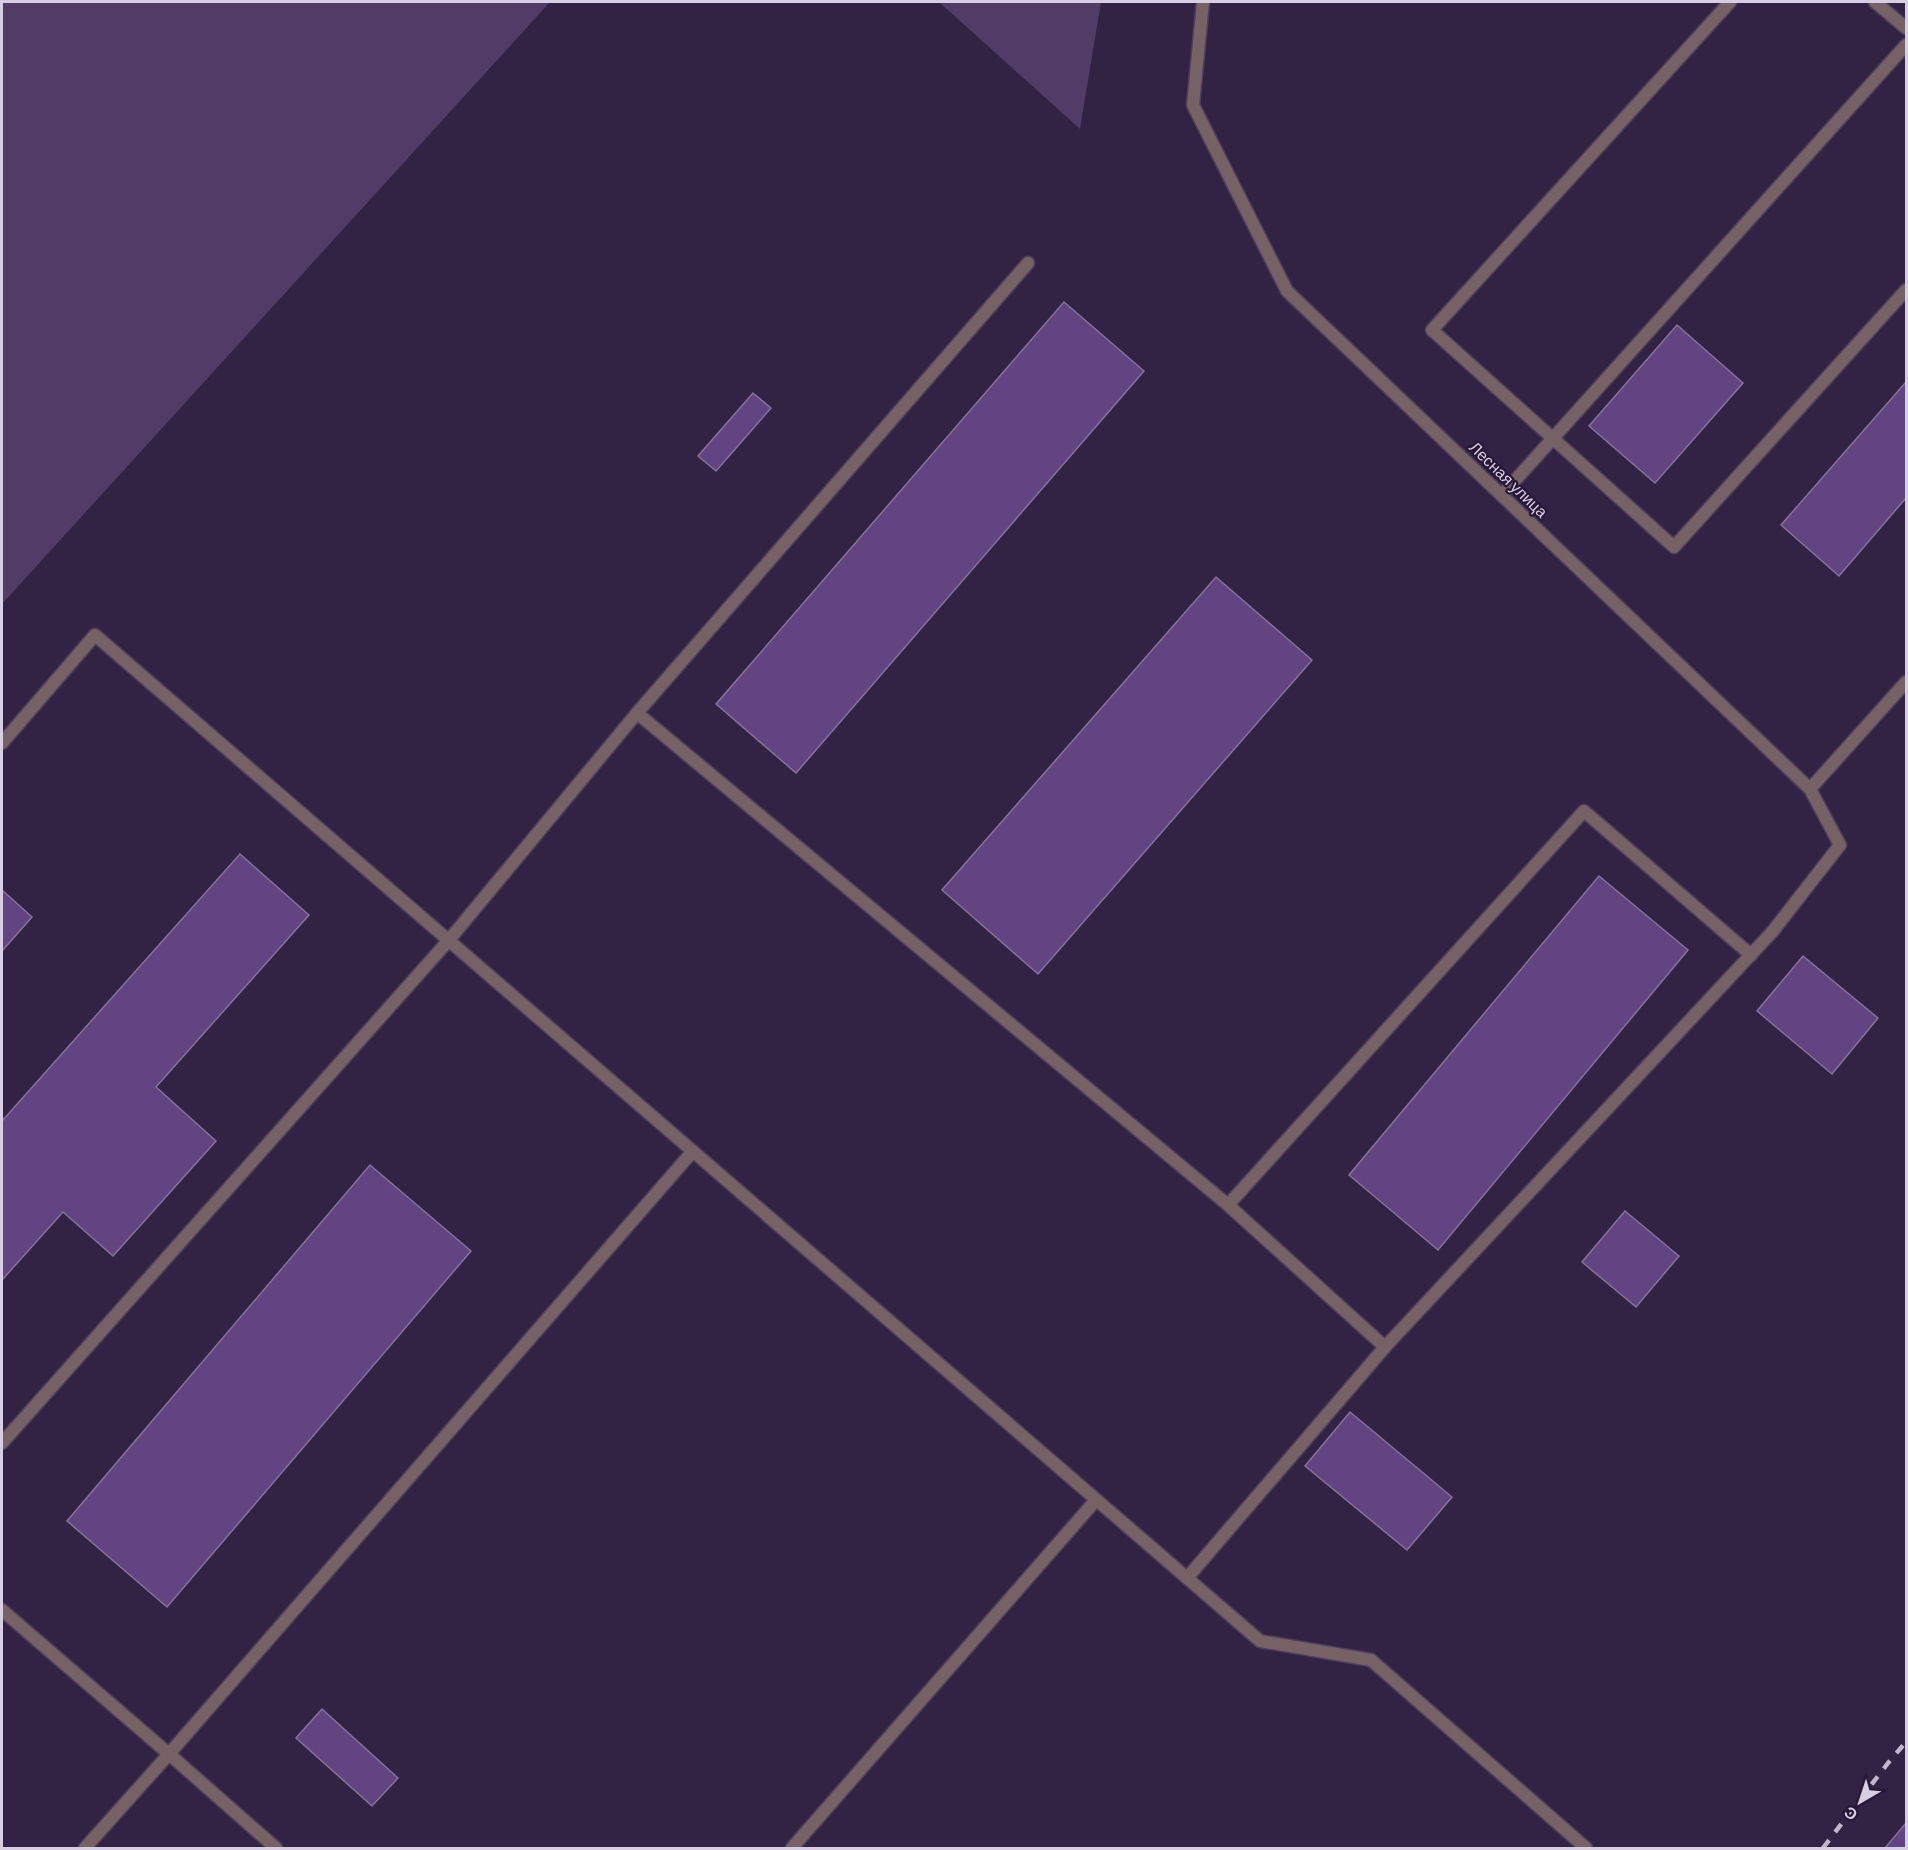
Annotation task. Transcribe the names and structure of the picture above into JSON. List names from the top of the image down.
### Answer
{
  "streets": {
    "street": ["Лесная улица"]
  },
  "north": "bottom left"
}
